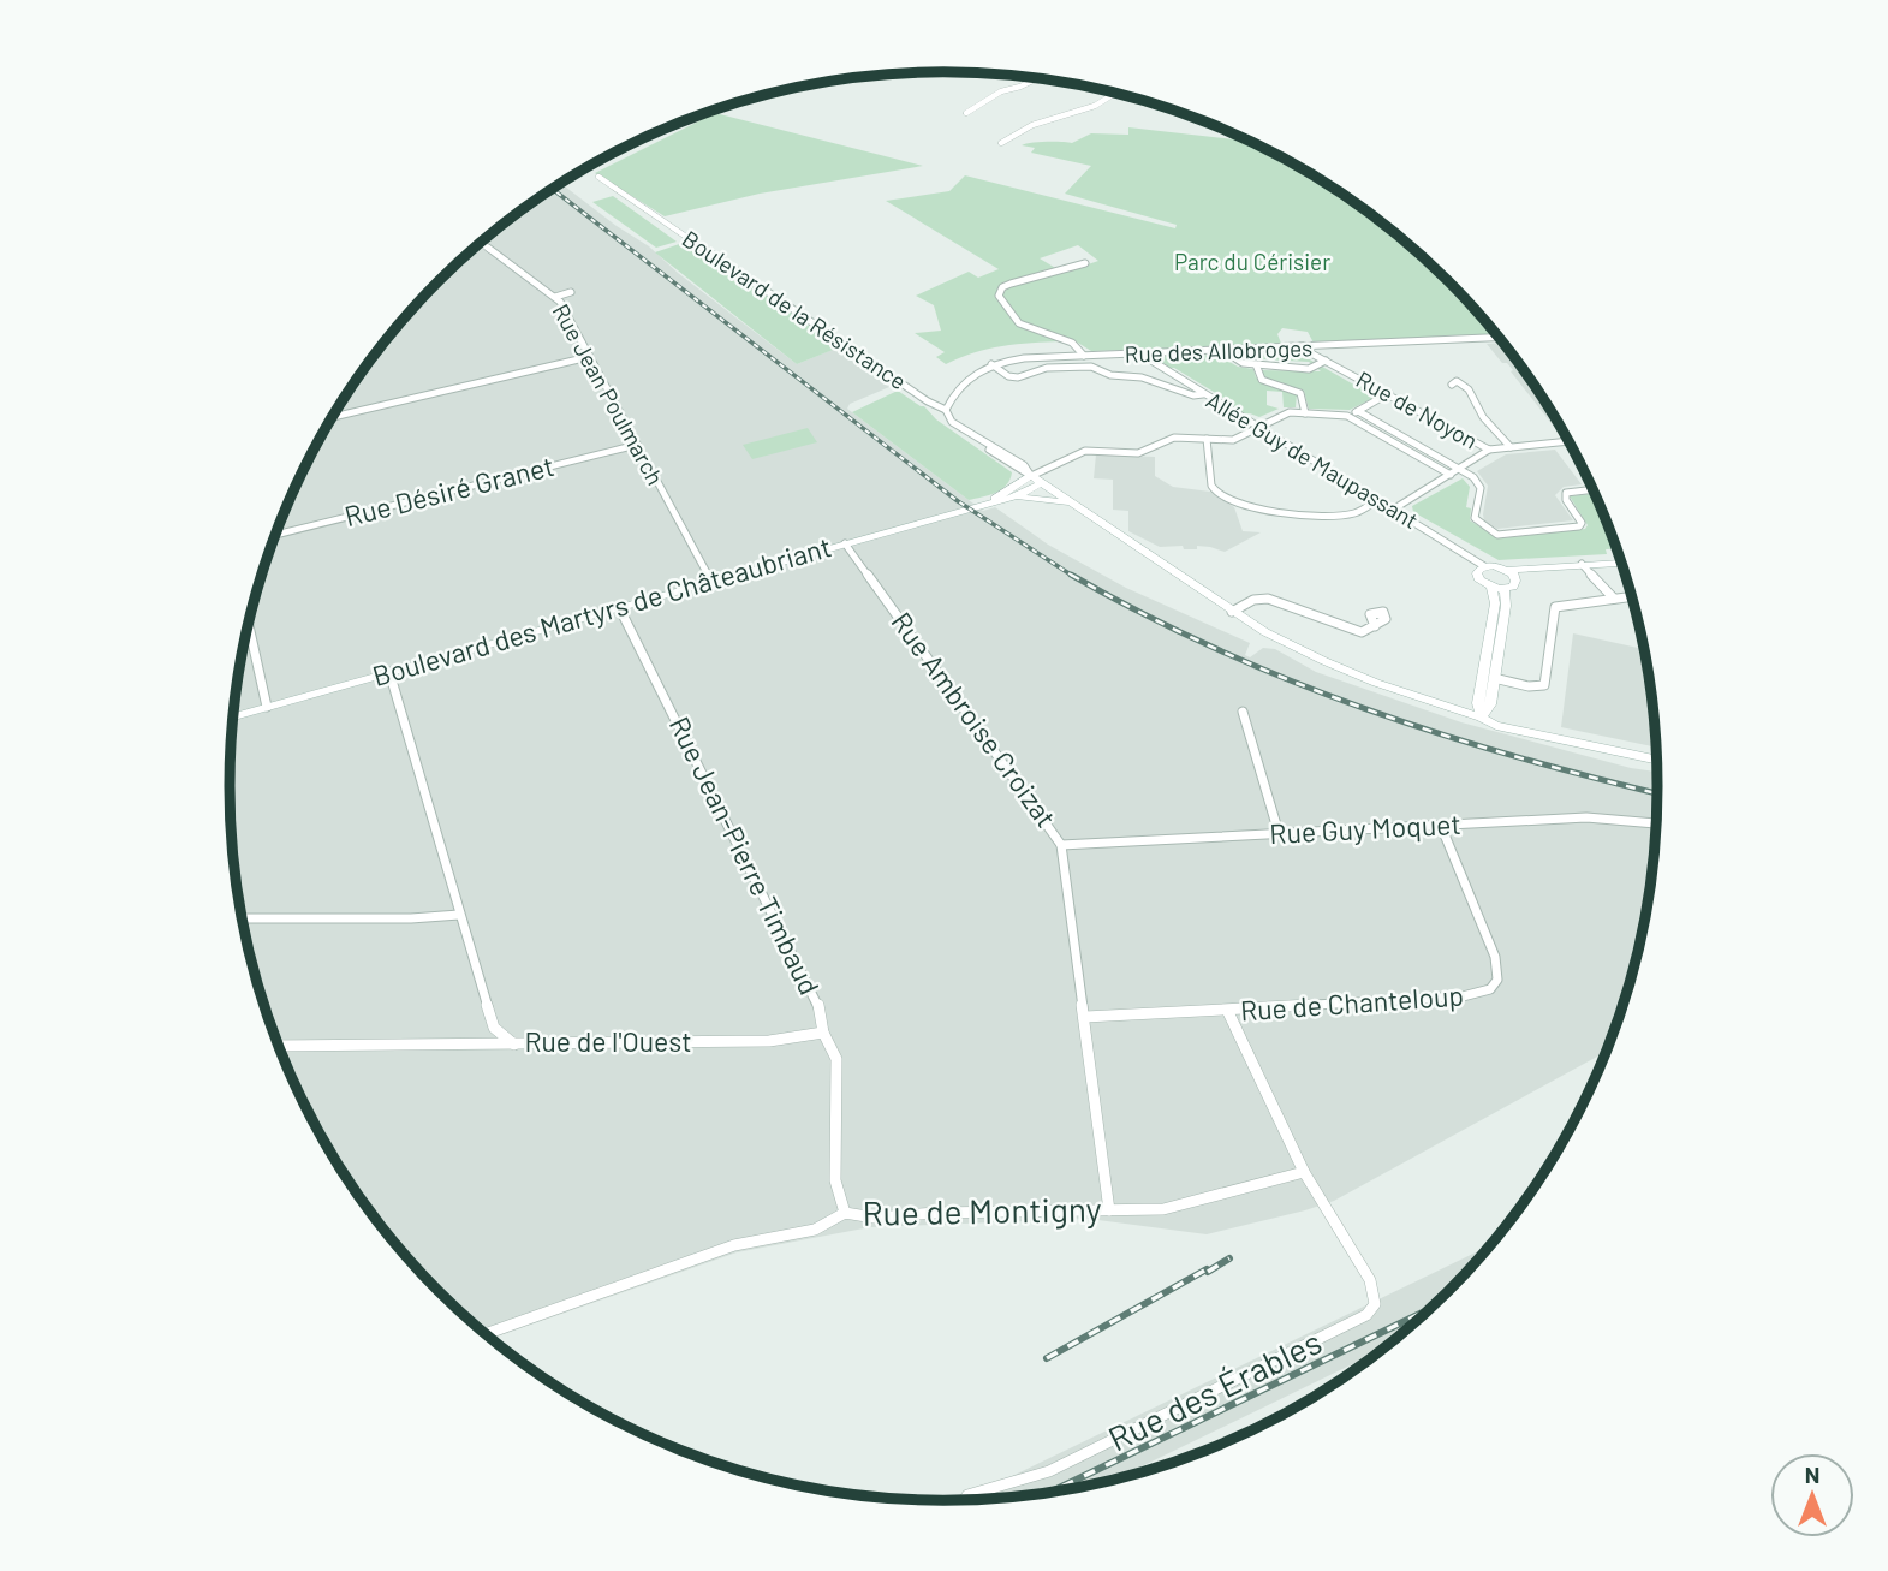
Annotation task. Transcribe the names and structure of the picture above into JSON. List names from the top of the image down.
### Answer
{
  "streets": {
    "main road": ["Boulevard de la Résistance", "Boulevard des Martyrs de Châteaubriant"],
    "street": [
      "Rue des Allobroges",
      "Rue Jean Poulmarch",
      "Rue de Noyon",
      "Allée Guy de Maupassant",
      "Rue Désiré Granet",
      "Rue Ambroise Croizat",
      "Rue Guy Moquet",
      "Rue Jean-Pierre Timbaud",
      "Rue de Chanteloup",
      "Rue de l'Ouest",
      "Rue de Montigny",
      "Rue des Érables"
    ]
  },
  "crossings": [
    ["Boulevard de la Résistance", "Rue des Allobroges"],
    ["Boulevard de la Résistance", "Boulevard des Martyrs de Châteaubriant"],
    ["Rue des Allobroges", "Rue de Noyon"],
    ["Rue des Allobroges", "Allée Guy de Maupassant"],
    ["Rue Jean Poulmarch", "Rue Désiré Granet"],
    ["Rue Jean Poulmarch", "Boulevard des Martyrs de Châteaubriant"],
    ["Boulevard des Martyrs de Châteaubriant", "Rue Ambroise Croizat"],
    ["Boulevard des Martyrs de Châteaubriant", "Rue Jean-Pierre Timbaud"],
    ["Boulevard des Martyrs de Châteaubriant", "Rue de l'Ouest"],
    ["Rue Ambroise Croizat", "Rue Guy Moquet"],
    ["Rue Ambroise Croizat", "Rue de Chanteloup"],
    ["Rue Ambroise Croizat", "Rue de Montigny"],
    ["Rue Guy Moquet", "Rue de Chanteloup"],
    ["Rue Jean-Pierre Timbaud", "Rue de l'Ouest"],
    ["Rue Jean-Pierre Timbaud", "Rue de Montigny"],
    ["Rue de Montigny", "Rue des Érables"]
  ],
  "parks": ["Parc du Cérisier"],
  "north": "top"
}
